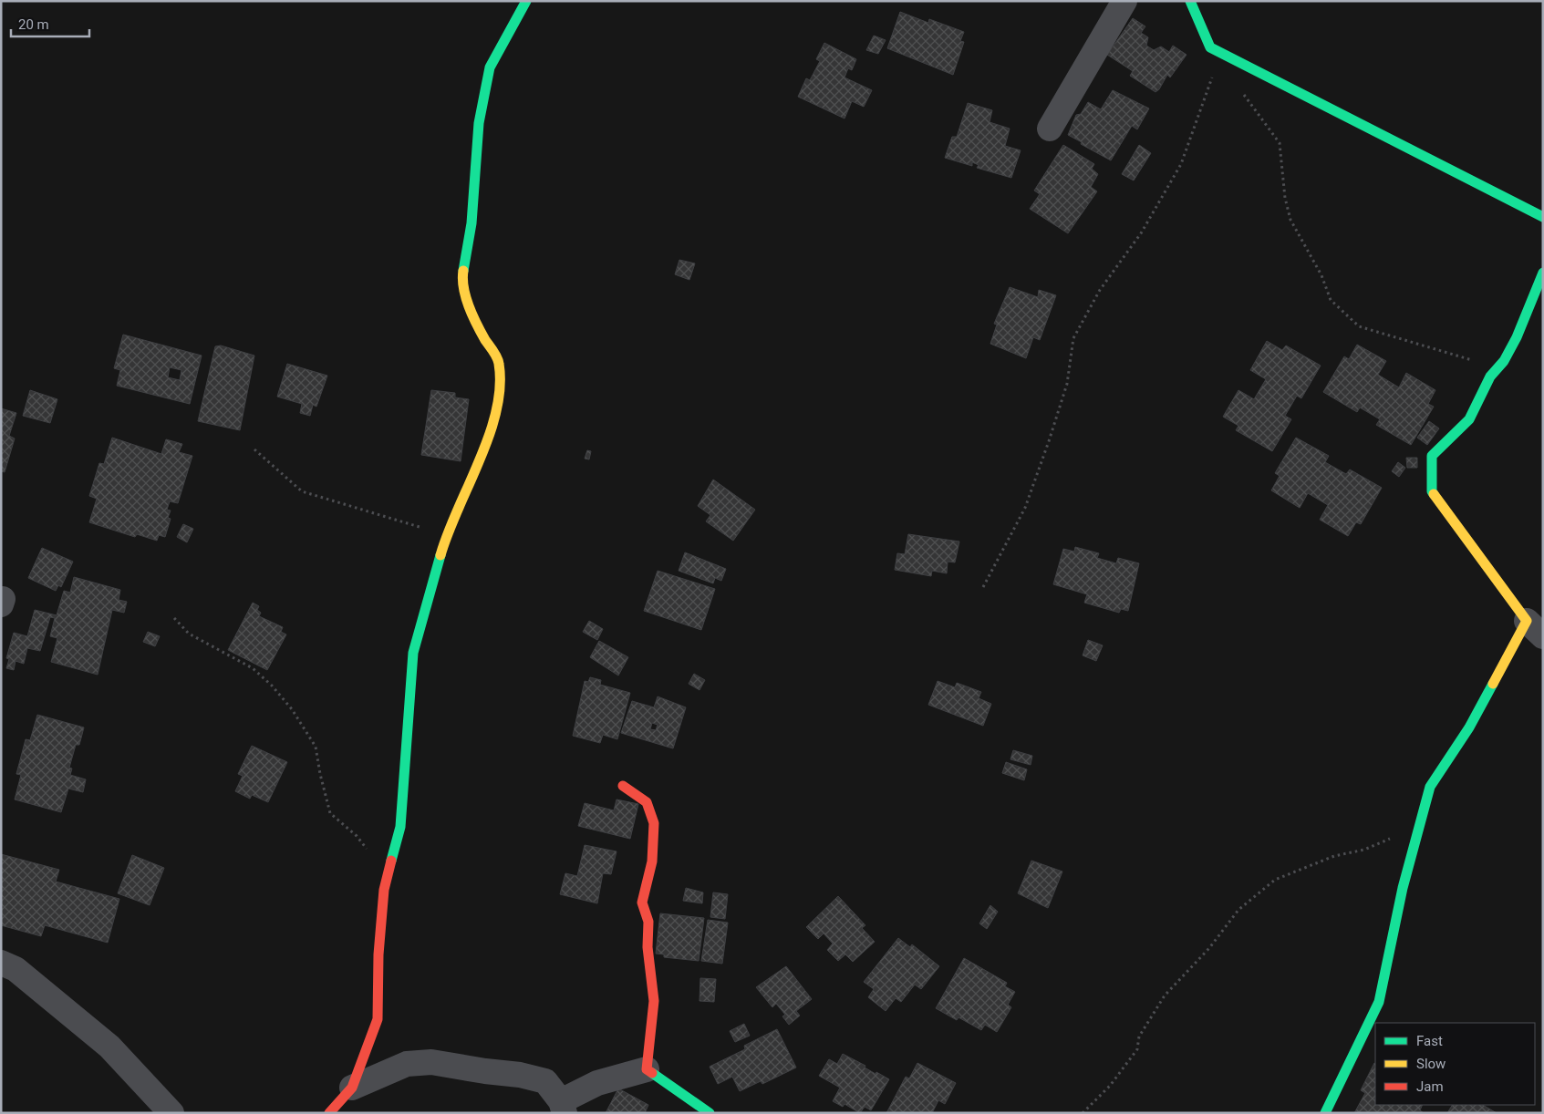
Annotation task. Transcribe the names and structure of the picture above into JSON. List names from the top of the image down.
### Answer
{
  "legend": ["Fast", "Slow", "Jam"],
  "scale_bar": "20 m"
}
